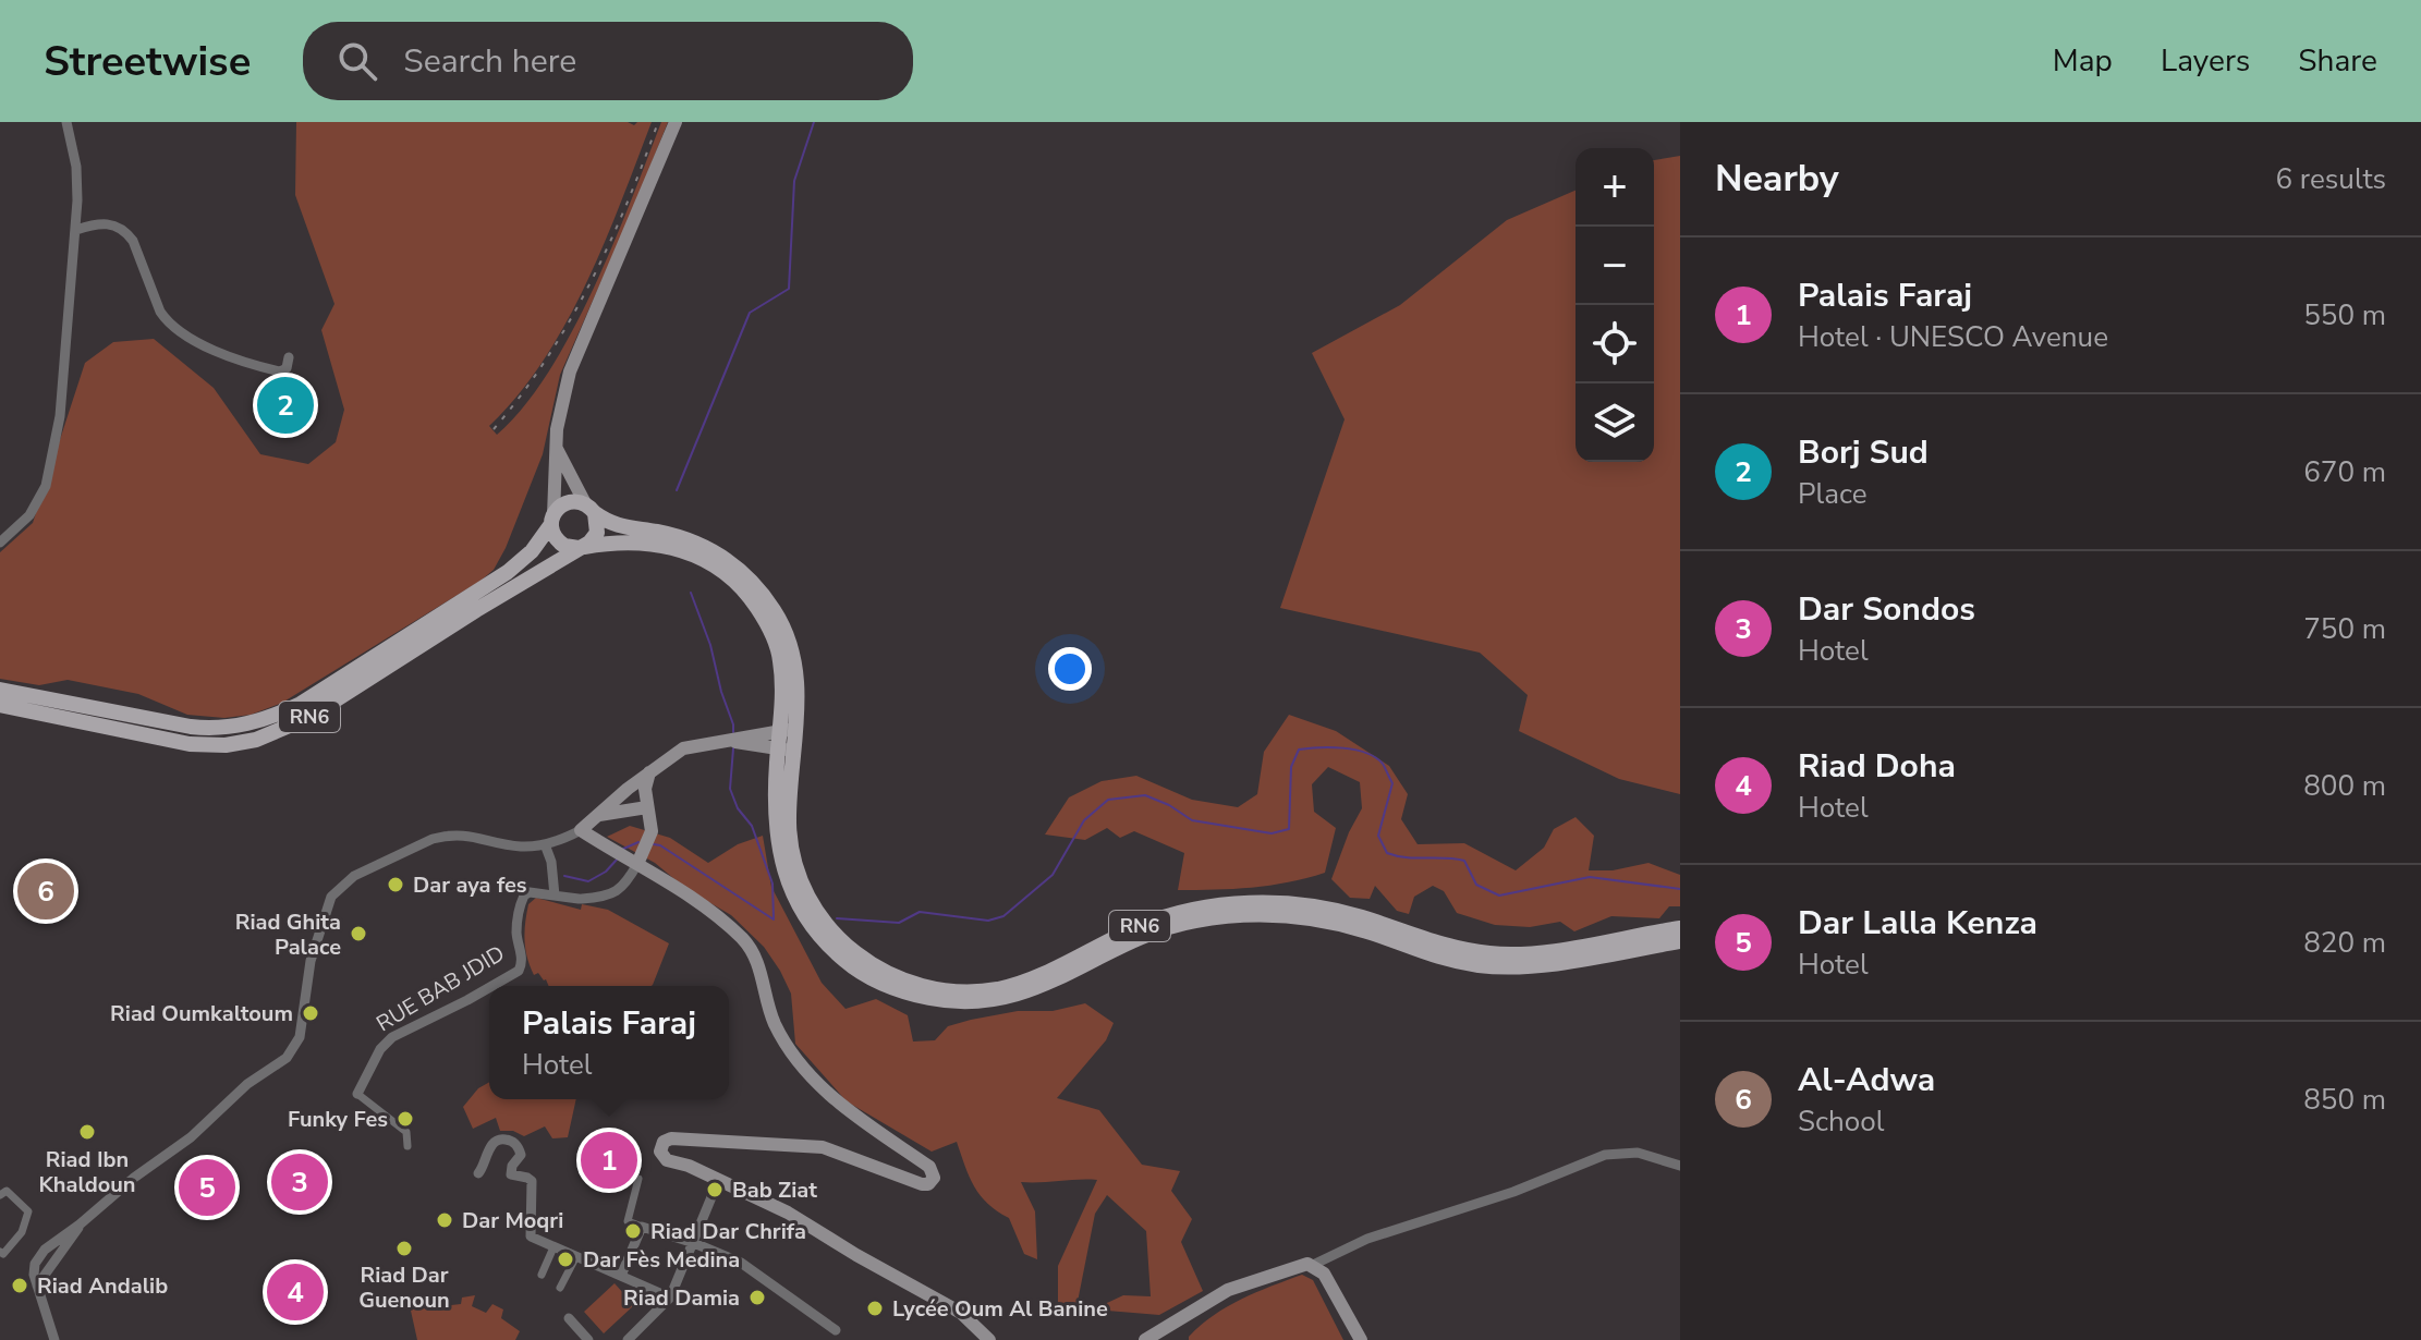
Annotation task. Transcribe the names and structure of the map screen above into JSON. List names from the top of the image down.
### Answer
{
  "streets": {
    "main road": ["RN6", "RUE BAB JDID"]
  },
  "places": [
    "Dar aya fes",
    "Riad Ghita Palace",
    "Riad Oumkaltoum",
    "Funky Fes",
    "Riad Ibn Khaldoun",
    "Bab Ziat",
    "Dar Moqri",
    "Riad Dar Chrifa",
    "Riad Dar Guenoun",
    "Dar Fès Medina",
    "Riad Andalib",
    "Riad Damia",
    "Lycée Oum Al Banine"
  ],
  "page": {
    "header": "Streetwise",
    "search": "Search here",
    "nav": ["Map", "Layers", "Share"],
    "heading": ["Nearby", "6 results"],
    "map_buttons": ["+", "−"],
    "list": [
      {
        "mark": "1",
        "name": "Palais Faraj",
        "note": "Hotel · UNESCO Avenue",
        "value": "550 m"
      },
      {
        "mark": "2",
        "name": "Borj Sud",
        "note": "Place",
        "value": "670 m"
      },
      {
        "mark": "3",
        "name": "Dar Sondos",
        "note": "Hotel",
        "value": "750 m"
      },
      {
        "mark": "4",
        "name": "Riad Doha",
        "note": "Hotel",
        "value": "800 m"
      },
      {
        "mark": "5",
        "name": "Dar Lalla Kenza",
        "note": "Hotel",
        "value": "820 m"
      },
      {
        "mark": "6",
        "name": "Al-Adwa",
        "note": "School",
        "value": "850 m"
      }
    ],
    "pins": [
      "2",
      "6",
      "1",
      "3",
      "5",
      "4"
    ],
    "popup": ["Palais Faraj", "Hotel"]
  }
}
